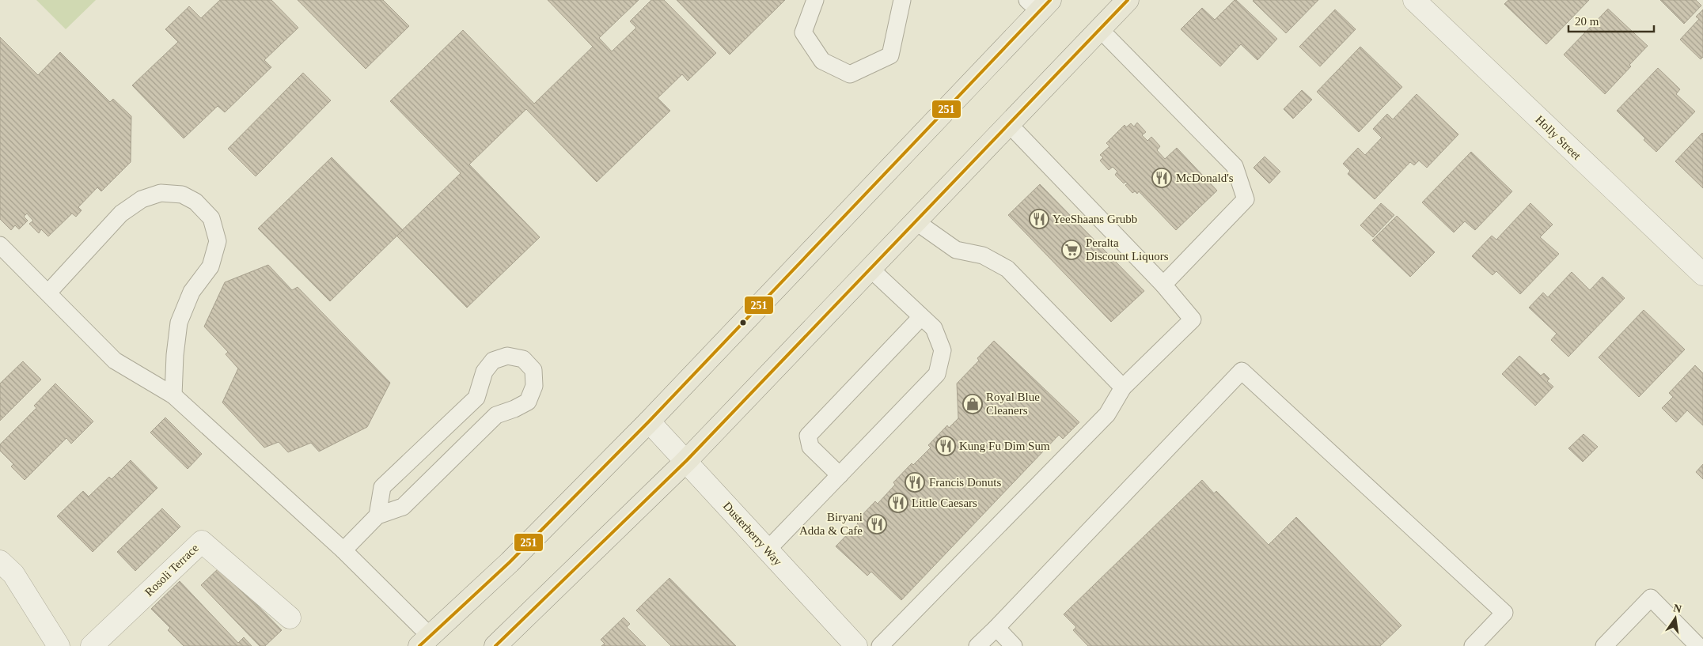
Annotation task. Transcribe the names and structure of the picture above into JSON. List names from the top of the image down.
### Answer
{
  "streets": {
    "street": ["Holly Street", "Dusterberry Way", "Rosoli Terrace"]
  },
  "places": {
    "restaurant": [
      "McDonald's",
      "YeeShaans Grubb",
      "Kung Fu Dim Sum",
      "Francis Donuts",
      "Little Caesars",
      "Biryani Adda & Cafe"
    ],
    "supermarket": ["Peralta Discount Liquors"],
    "shop": ["Royal Blue Cleaners"]
  },
  "lines": ["transit line 251"],
  "scale_bar": "20 m",
  "north": "top"
}
